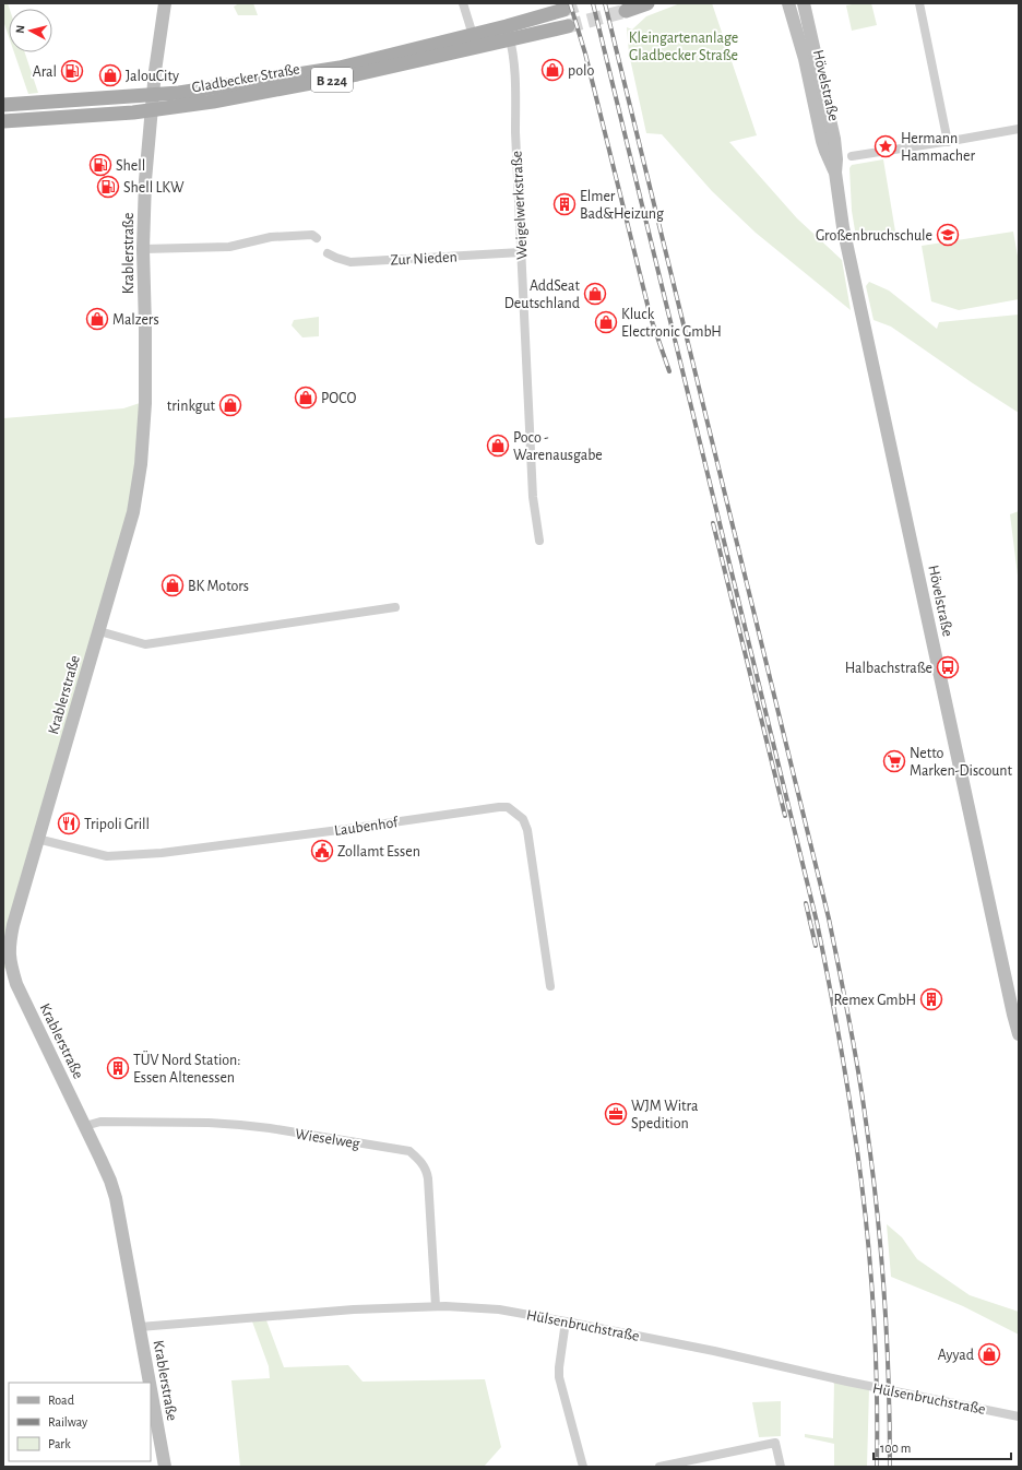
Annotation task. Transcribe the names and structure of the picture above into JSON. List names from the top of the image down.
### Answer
{
  "streets": {
    "main road": ["Gladbecker Straße", "B 224"],
    "street": [
      "Hövelstraße",
      "Weigelwerkstraße",
      "Krablerstraße",
      "Zur Nieden",
      "Laubenhof",
      "Wieselweg",
      "Hülsenbruchstraße"
    ]
  },
  "crossings": [
    ["Gladbecker Straße", "Weigelwerkstraße"],
    ["Gladbecker Straße", "Krablerstraße"],
    ["Weigelwerkstraße", "Zur Nieden"],
    ["Krablerstraße", "Laubenhof"],
    ["Krablerstraße", "Wieselweg"],
    ["Krablerstraße", "Hülsenbruchstraße"],
    ["Wieselweg", "Hülsenbruchstraße"]
  ],
  "parks": ["Kleingartenanlage Gladbecker Straße"],
  "places": {
    "shop": [
      "polo",
      "JalouCity",
      "AddSeat Deutschland",
      "Malzers",
      "Kluck Electronic GmbH",
      "POCO",
      "trinkgut",
      "Poco - Warenausgabe",
      "BK Motors",
      "Ayyad"
    ],
    "fuel station": ["Aral", "Shell", "Shell LKW"],
    "place": ["Hermann Hammacher"],
    "building": ["Elmer Bad&Heizung", "Remex GmbH", "TÜV Nord Station: Essen Altenessen"],
    "school or university": ["Großenbruchschule"],
    "bus stop": ["Halbachstraße"],
    "supermarket": ["Netto Marken-Discount"],
    "restaurant": ["Tripoli Grill"],
    "public building": ["Zollamt Essen"],
    "office": ["WJM Witra Spedition"]
  },
  "legend": ["Road", "Railway", "Park"],
  "scale_bar": "100 m",
  "north": "left"
}
